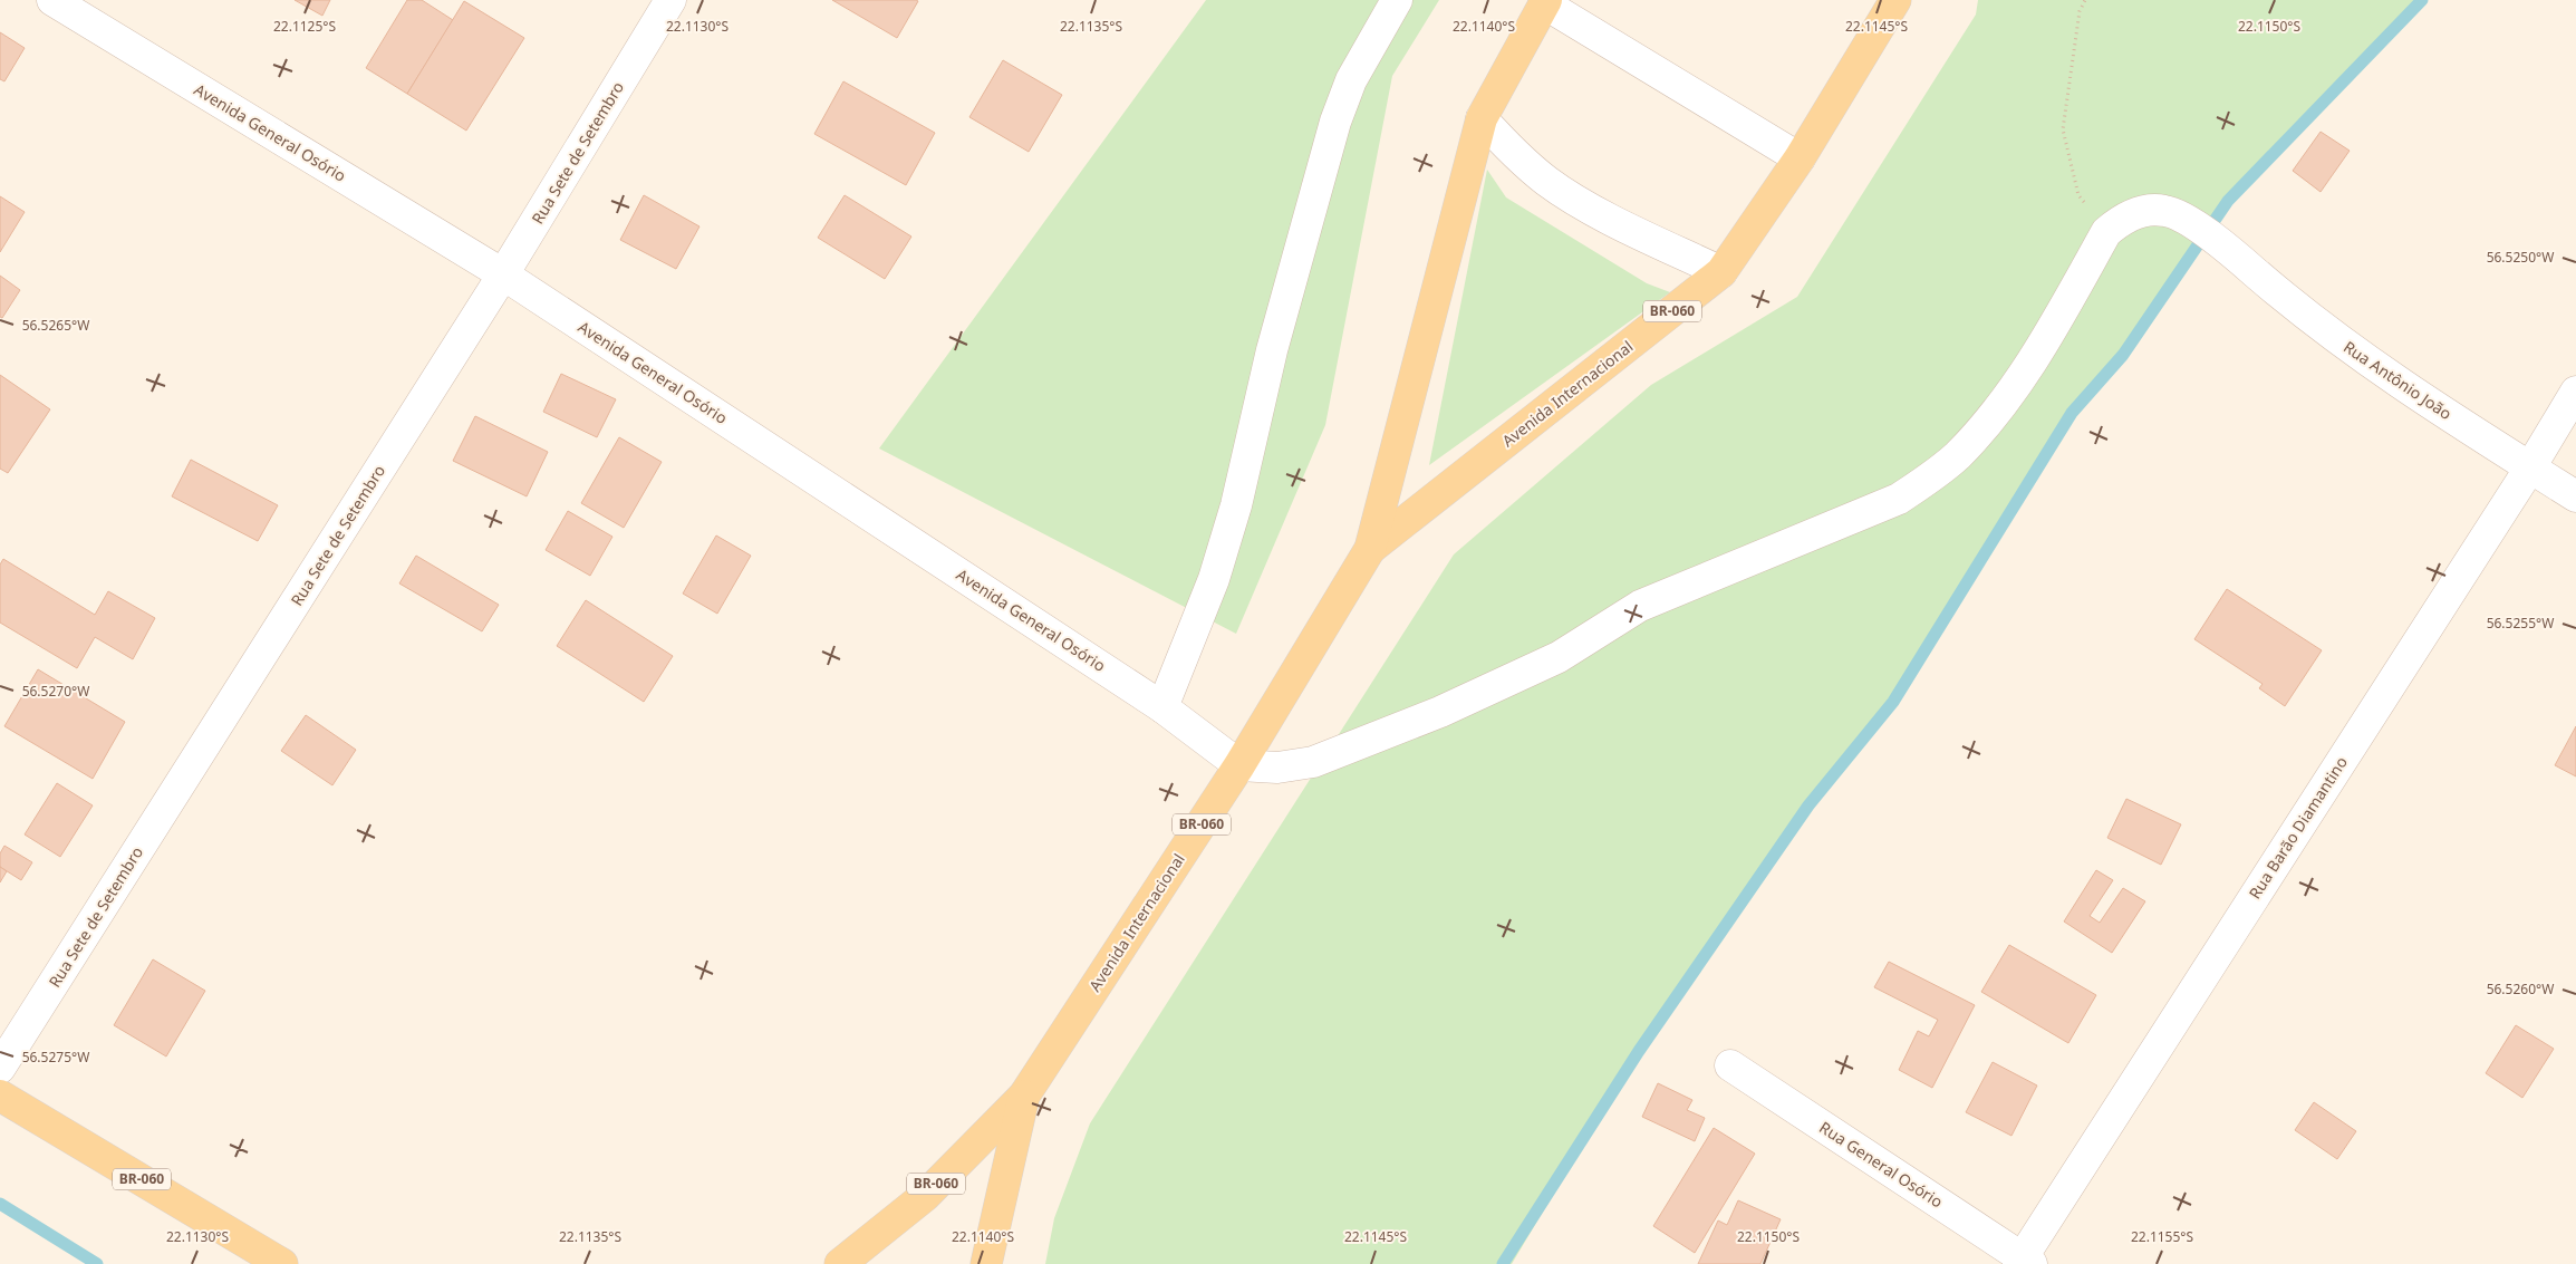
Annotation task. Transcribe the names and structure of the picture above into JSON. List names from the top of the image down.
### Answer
{
  "streets": {
    "main road": ["BR-060", "Avenida Internacional"],
    "street": [
      "Avenida General Osório",
      "Rua Sete de Setembro",
      "Rua Antônio João",
      "Rua Barão Diamantino",
      "Rua General Osório"
    ]
  },
  "crossings": [
    ["Avenida General Osório", "Rua Sete de Setembro"],
    ["Avenida General Osório", "Avenida Internacional"],
    ["Rua Antônio João", "Rua Barão Diamantino"],
    ["Rua Barão Diamantino", "Rua General Osório"]
  ],
  "coordinates": [
    "22.1125°S",
    "22.1130°S",
    "22.1135°S",
    "22.1140°S",
    "22.1145°S",
    "22.1150°S",
    "56.5250°W",
    "56.5265°W",
    "56.5255°W",
    "56.5270°W",
    "56.5260°W",
    "56.5275°W",
    "22.1155°S"
  ]
}
